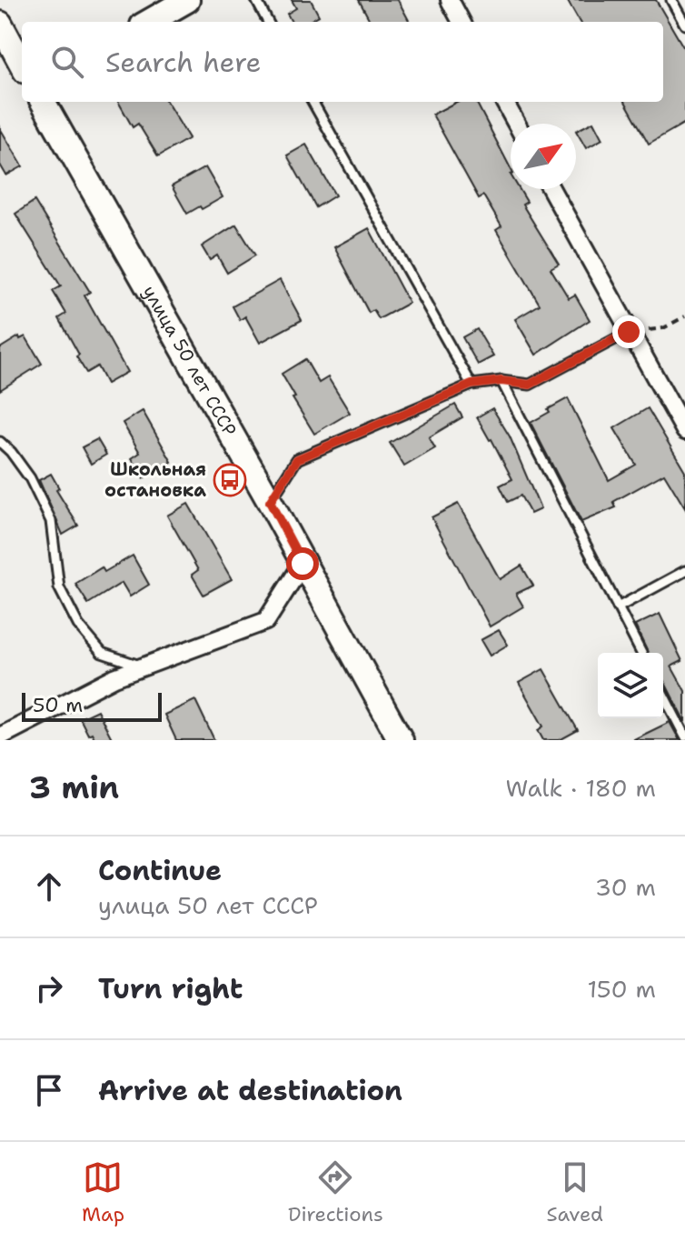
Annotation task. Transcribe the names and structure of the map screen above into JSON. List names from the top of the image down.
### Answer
{
  "streets": {
    "street": ["улица 50 лет СССР"]
  },
  "places": {
    "bus stop": ["Школьная остановка"]
  },
  "scale_bar": "50 m",
  "north": "top right",
  "page": {
    "search": "Search here",
    "scale": "50 m",
    "heading": ["3 min", "Walk · 180 m"],
    "list": [
      ["Continue", "улица 50 лет СССР", "30 m"],
      ["Turn right", "150 m"],
      "Arrive at destination"
    ],
    "nav": ["Map", "Directions", "Saved"]
  }
}
